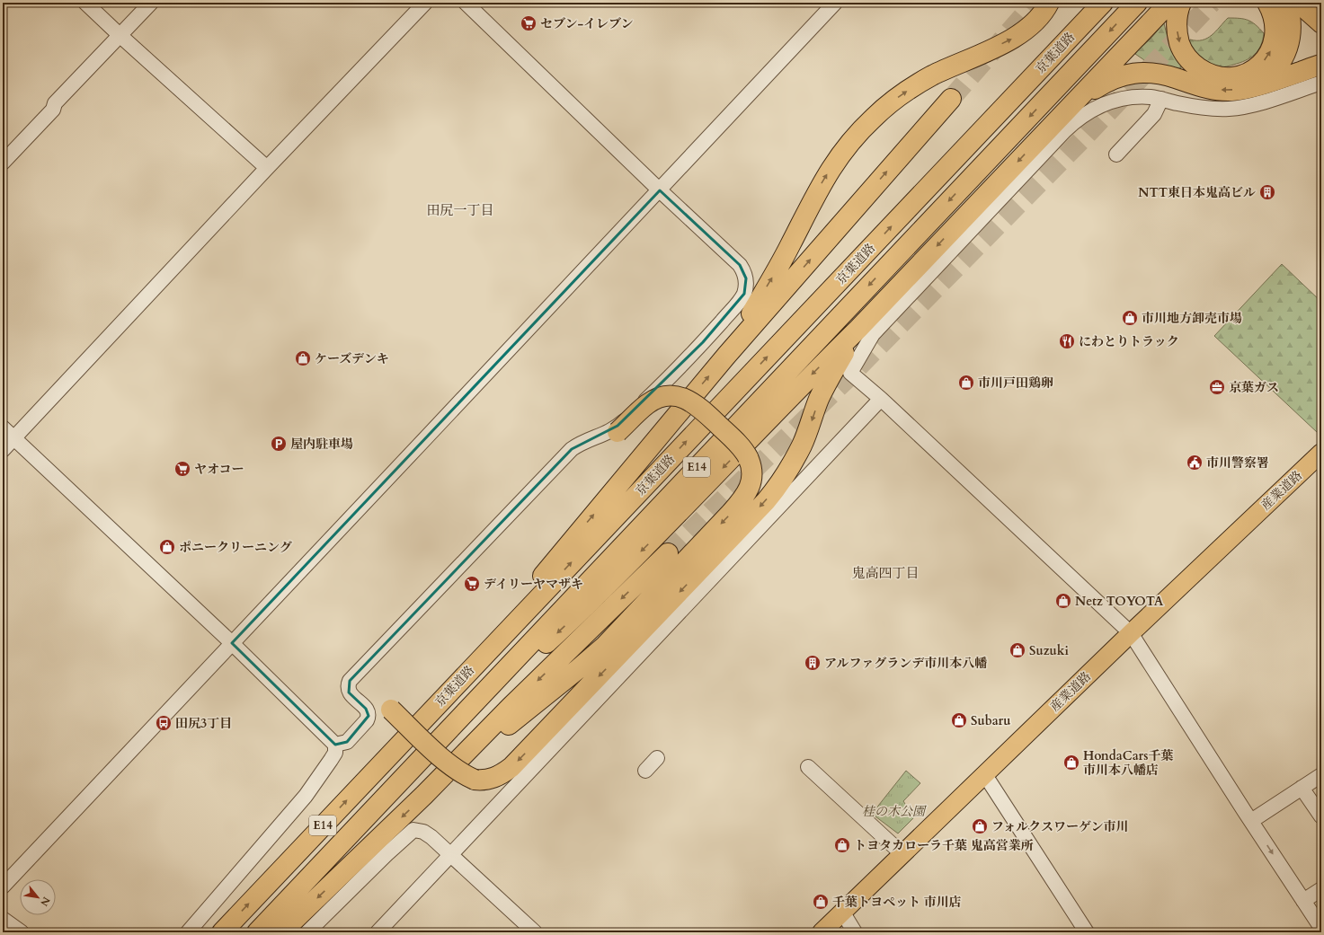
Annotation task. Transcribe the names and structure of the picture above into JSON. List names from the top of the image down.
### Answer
{
  "streets": {
    "highway": ["京葉道路", "E14"],
    "main road": ["産業道路"]
  },
  "districts": ["田尻一丁目", "鬼高四丁目"],
  "parks": ["桂の木公園"],
  "places": {
    "supermarket": ["セブン-イレブン", "ヤオコー", "デイリーヤマザキ"],
    "building": ["NTT東日本鬼高ビル", "アルファグランデ市川本八幡"],
    "shop": [
      "市川地方卸売市場",
      "ケーズデンキ",
      "市川戸田鶏卵",
      "ポニークリーニング",
      "Netz TOYOTA",
      "Suzuki",
      "Subaru",
      "HondaCars千葉 市川本八幡店",
      "フォルクスワーゲン市川",
      "トヨタカローラ千葉 鬼高営業所",
      "千葉トヨペット 市川店"
    ],
    "restaurant": ["にわとりトラック"],
    "office": ["京葉ガス"],
    "parking": ["屋内駐車場"],
    "public building": ["市川警察署"],
    "bus stop": ["田尻3丁目"]
  },
  "north": "bottom right"
}
